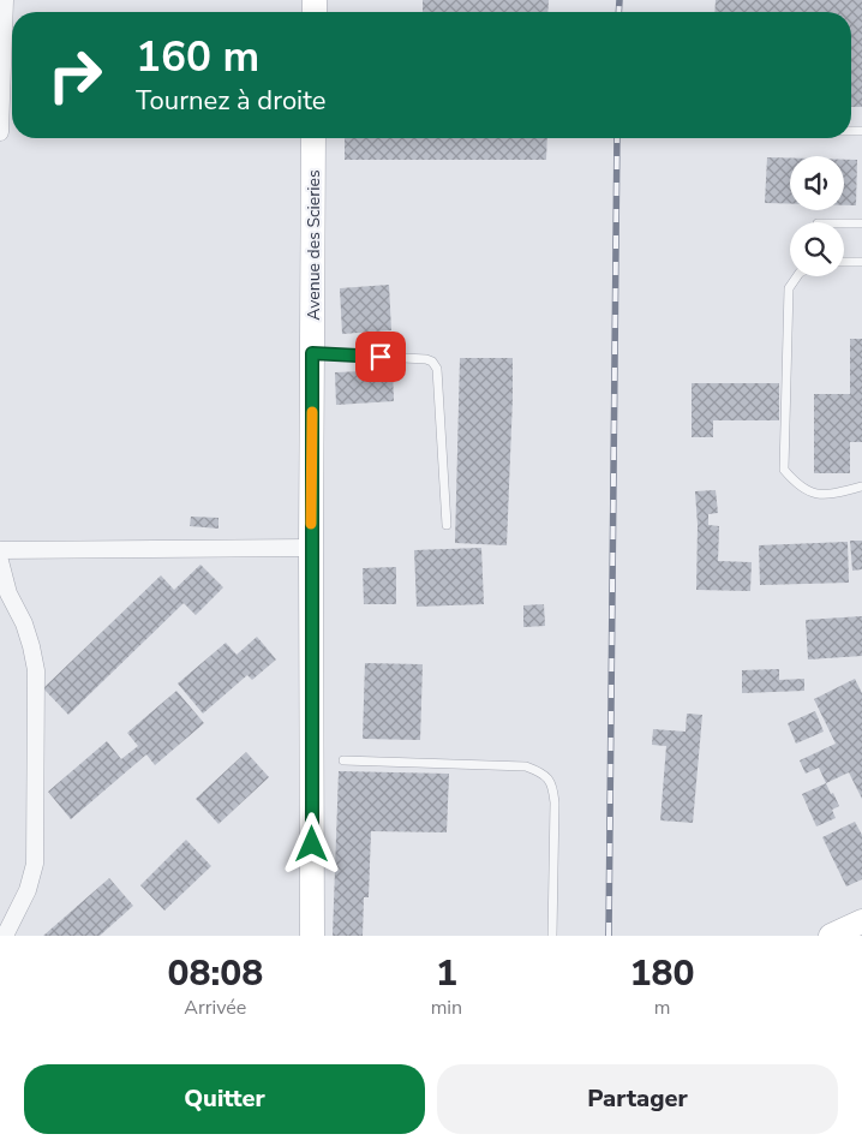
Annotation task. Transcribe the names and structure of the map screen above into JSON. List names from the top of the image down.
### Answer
{
  "streets": {
    "street": ["Avenue des Scieries"]
  },
  "page": {
    "turn": ["160 m", "Tournez à droite"],
    "eta": [
      "08:08",
      "Arrivée",
      "1",
      "min",
      "180",
      "m"
    ],
    "buttons": ["Quitter", "Partager"]
  }
}
